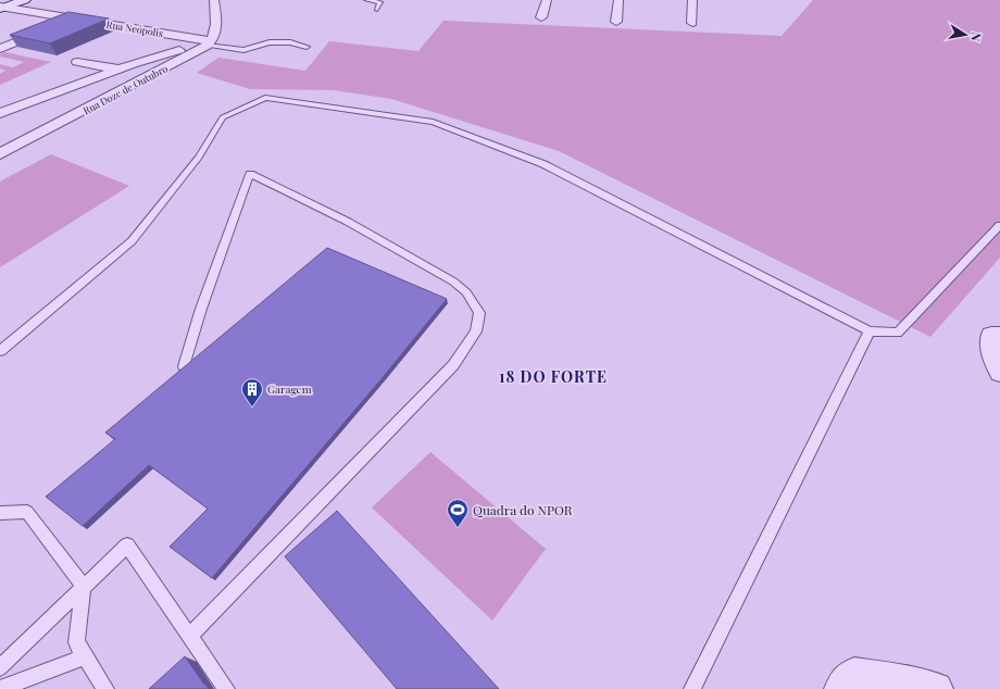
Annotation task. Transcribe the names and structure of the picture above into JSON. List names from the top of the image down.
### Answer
{
  "streets": {
    "street": ["Rua Neópolis", "Rua Doze de Outubro"]
  },
  "crossings": [
    ["Rua Neópolis", "Rua Doze de Outubro"]
  ],
  "districts": ["18 DO FORTE"],
  "places": {
    "building": ["Garagem"],
    "sports": ["Quadra do NPOR"]
  },
  "north": "right"
}
